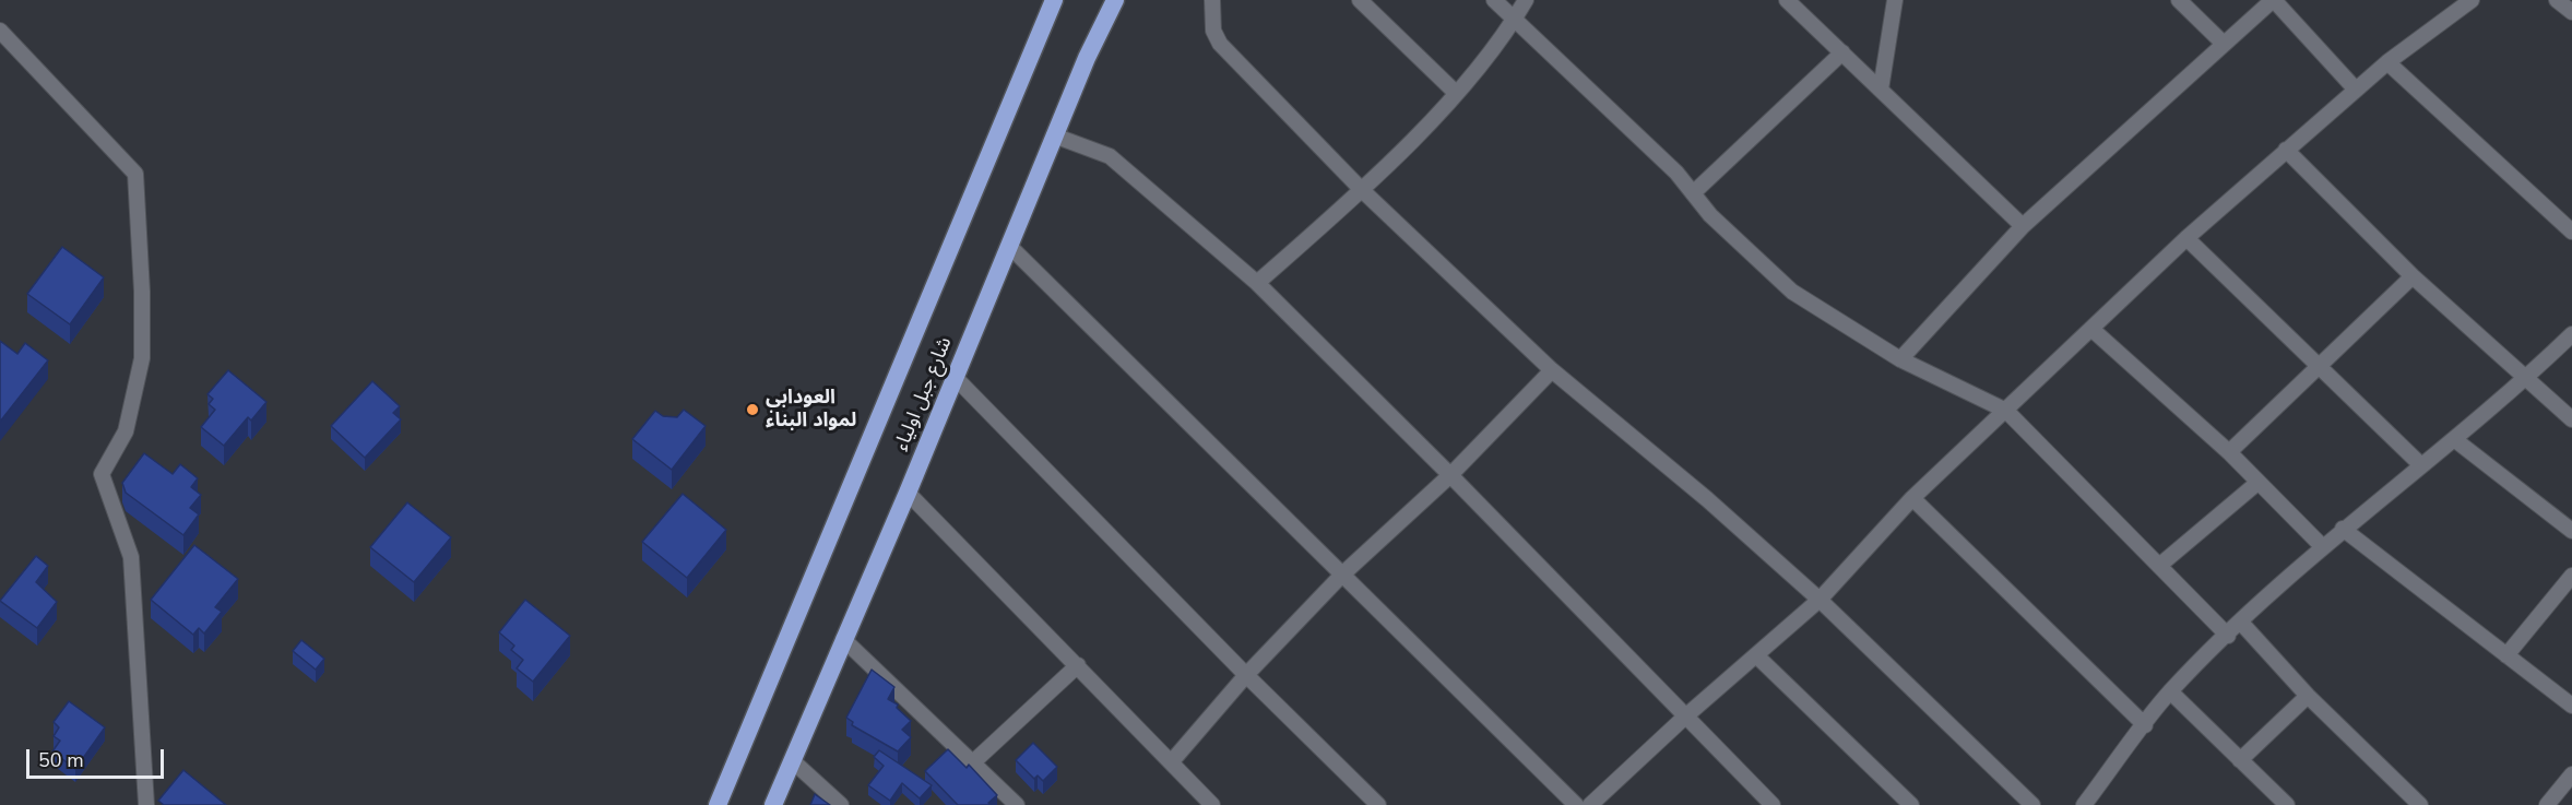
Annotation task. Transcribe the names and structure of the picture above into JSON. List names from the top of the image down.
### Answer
{
  "streets": {
    "highway": ["شارع جبل اولياء"]
  },
  "places": ["العودابي لمواد البناء"],
  "scale_bar": "50 m"
}
